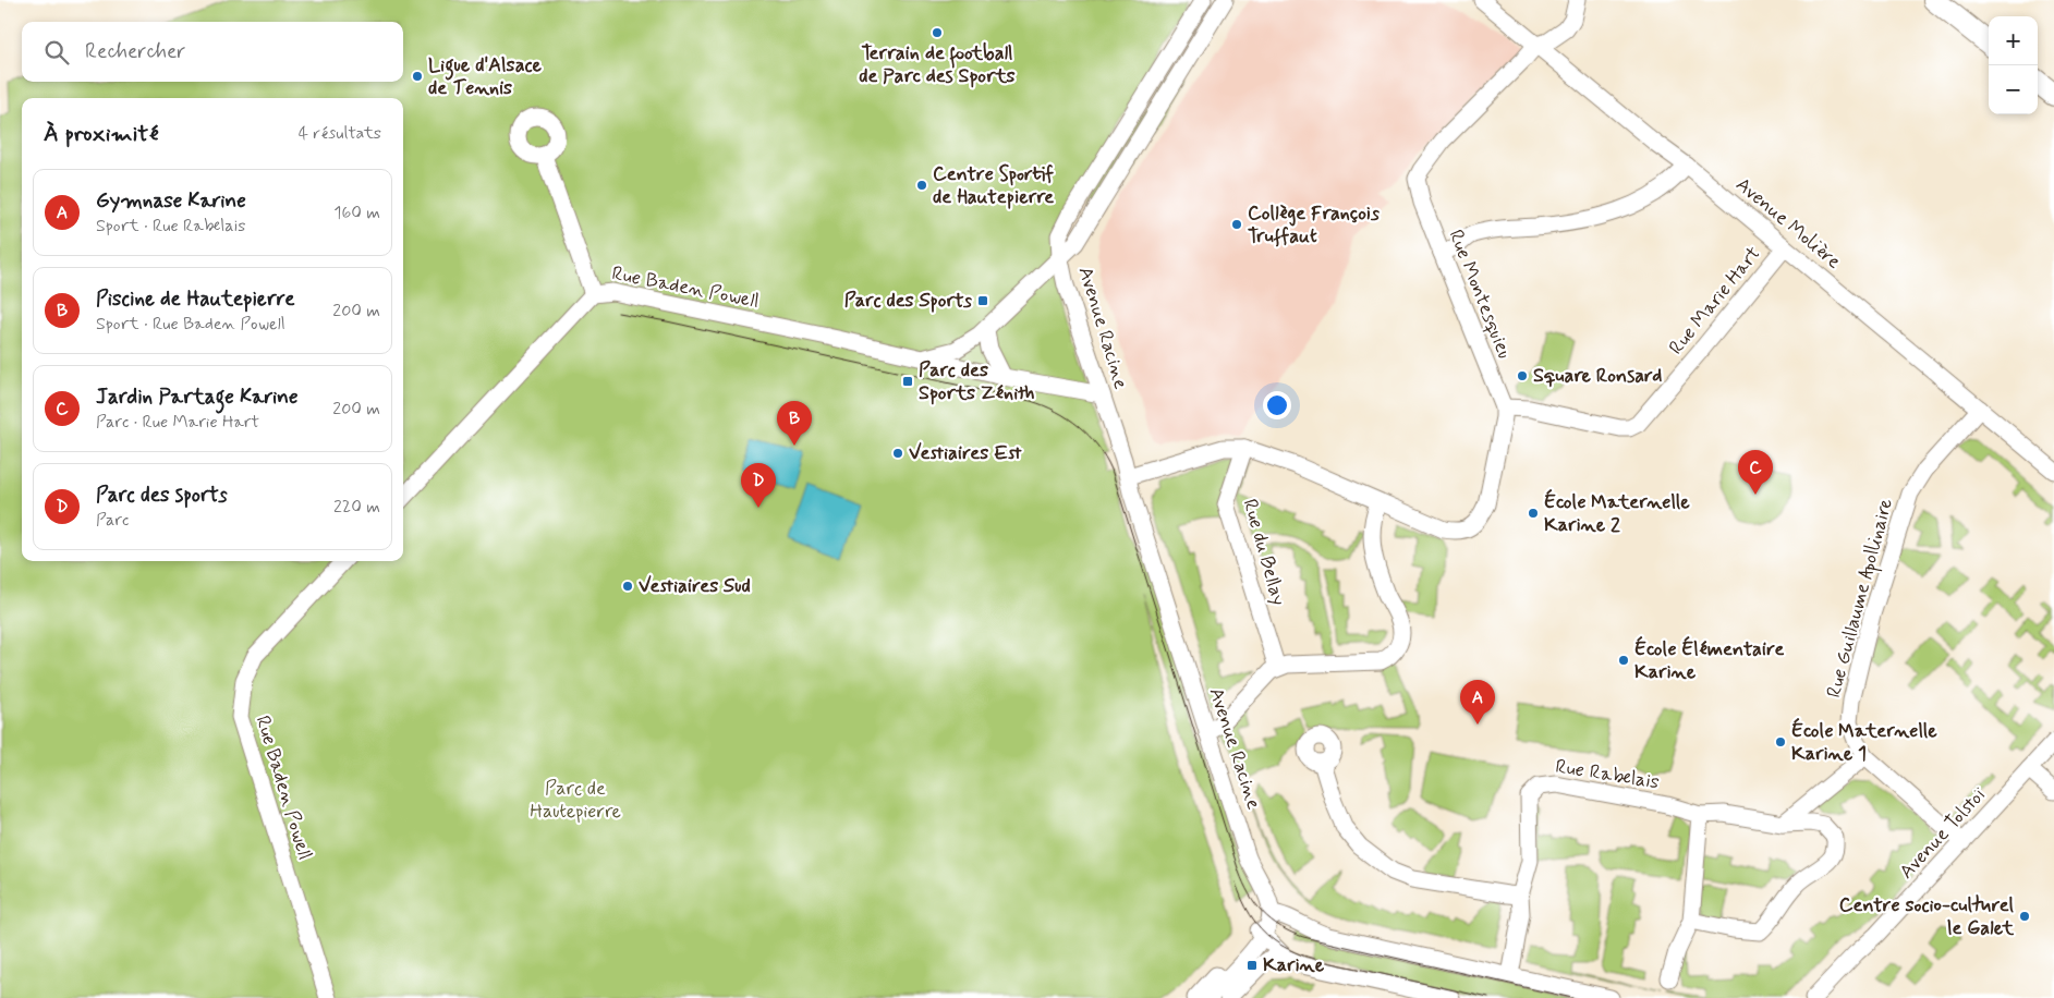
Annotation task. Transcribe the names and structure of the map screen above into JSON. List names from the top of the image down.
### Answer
{
  "streets": {
    "street": [
      "Avenue Molière",
      "Rue Baden Powell",
      "Rue Montesquieu",
      "Rue Marie Hart",
      "Avenue Racine",
      "Rue du Bellay",
      "Rue Guillaume Apollinaire",
      "Rue Rabelais",
      "Avenue Tolstoï"
    ]
  },
  "crossings": [
    ["Avenue Molière", "Rue Montesquieu"],
    ["Avenue Molière", "Rue Marie Hart"],
    ["Avenue Molière", "Rue Guillaume Apollinaire"],
    ["Rue Baden Powell", "Avenue Racine"],
    ["Rue Montesquieu", "Rue Marie Hart"],
    ["Rue Montesquieu", "Avenue Racine"],
    ["Rue Montesquieu", "Rue du Bellay"],
    ["Rue Guillaume Apollinaire", "Avenue Tolstoï"]
  ],
  "parks": ["Parc de Hautepierre"],
  "places": {
    "other": [
      "Terrain de football de Parc des Sports",
      "Ligue d'Alsace de Tennis",
      "Centre Sportif de Hautepierre",
      "Collège François Truffaut",
      "Square Ronsard",
      "Vestiaires Est",
      "École Maternelle Karine 2",
      "Vestiaires Sud",
      "École Élémentaire Karine",
      "École Maternelle Karine 1",
      "Centre socio-culturel le Galet"
    ],
    "transit": ["Parc des Sports", "Parc des Sports Zénith", "Karine"]
  },
  "page": {
    "map_buttons": ["+", "−"],
    "search": "Rechercher",
    "heading": ["À proximité", "4 résultats"],
    "list": [
      {
        "mark": "A",
        "name": "Gymnase Karine",
        "note": "Sport · Rue Rabelais",
        "value": "160 m"
      },
      {
        "mark": "B",
        "name": "Piscine de Hautepierre",
        "note": "Sport · Rue Baden Powell",
        "value": "200 m"
      },
      {
        "mark": "C",
        "name": "Jardin Partage Karine",
        "note": "Parc · Rue Marie Hart",
        "value": "200 m"
      },
      {
        "mark": "D",
        "name": "Parc des sports",
        "note": "Parc",
        "value": "220 m"
      }
    ],
    "pins": [
      "B",
      "C",
      "D",
      "A"
    ]
  }
}
